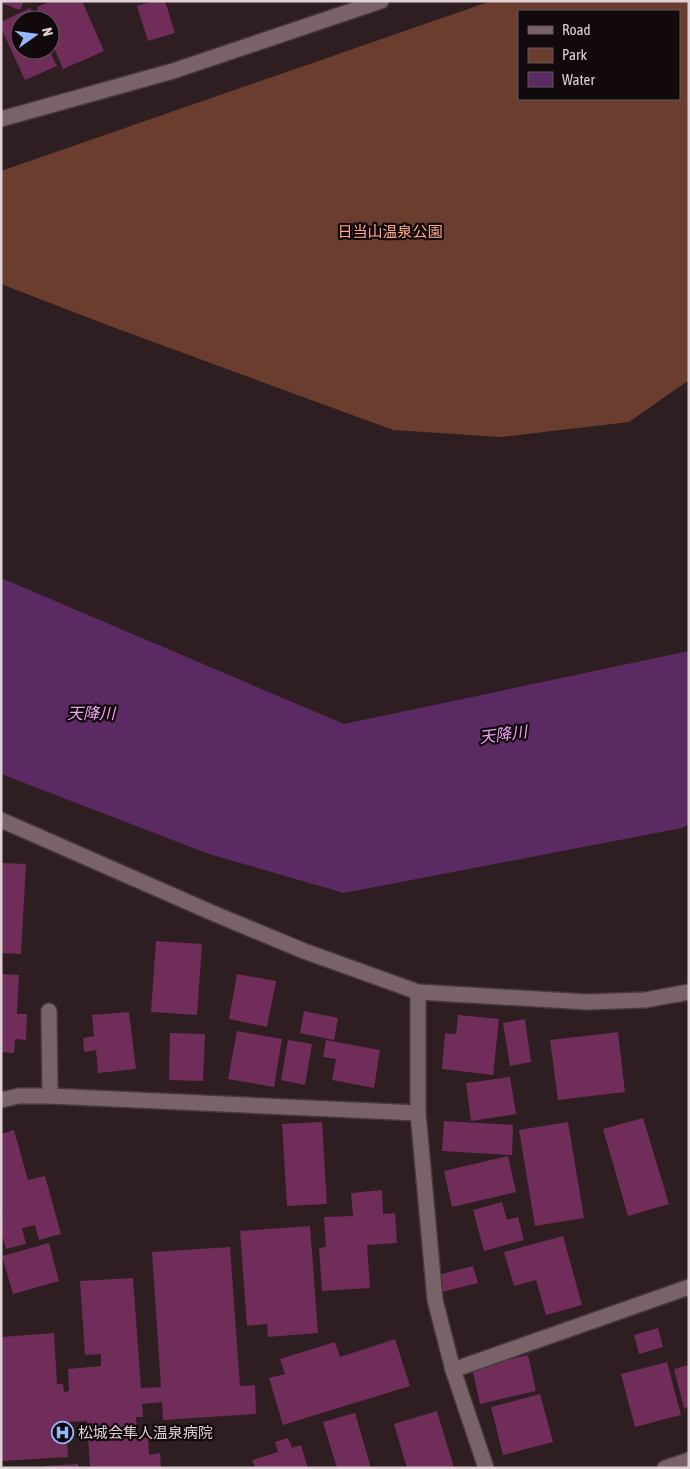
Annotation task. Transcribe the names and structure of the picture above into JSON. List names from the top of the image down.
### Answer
{
  "water": ["天降川"],
  "parks": ["日当山温泉公園"],
  "places": {
    "hospital": ["松城会隼人温泉病院"]
  },
  "legend": ["Road", "Park", "Water"],
  "north": "right"
}
